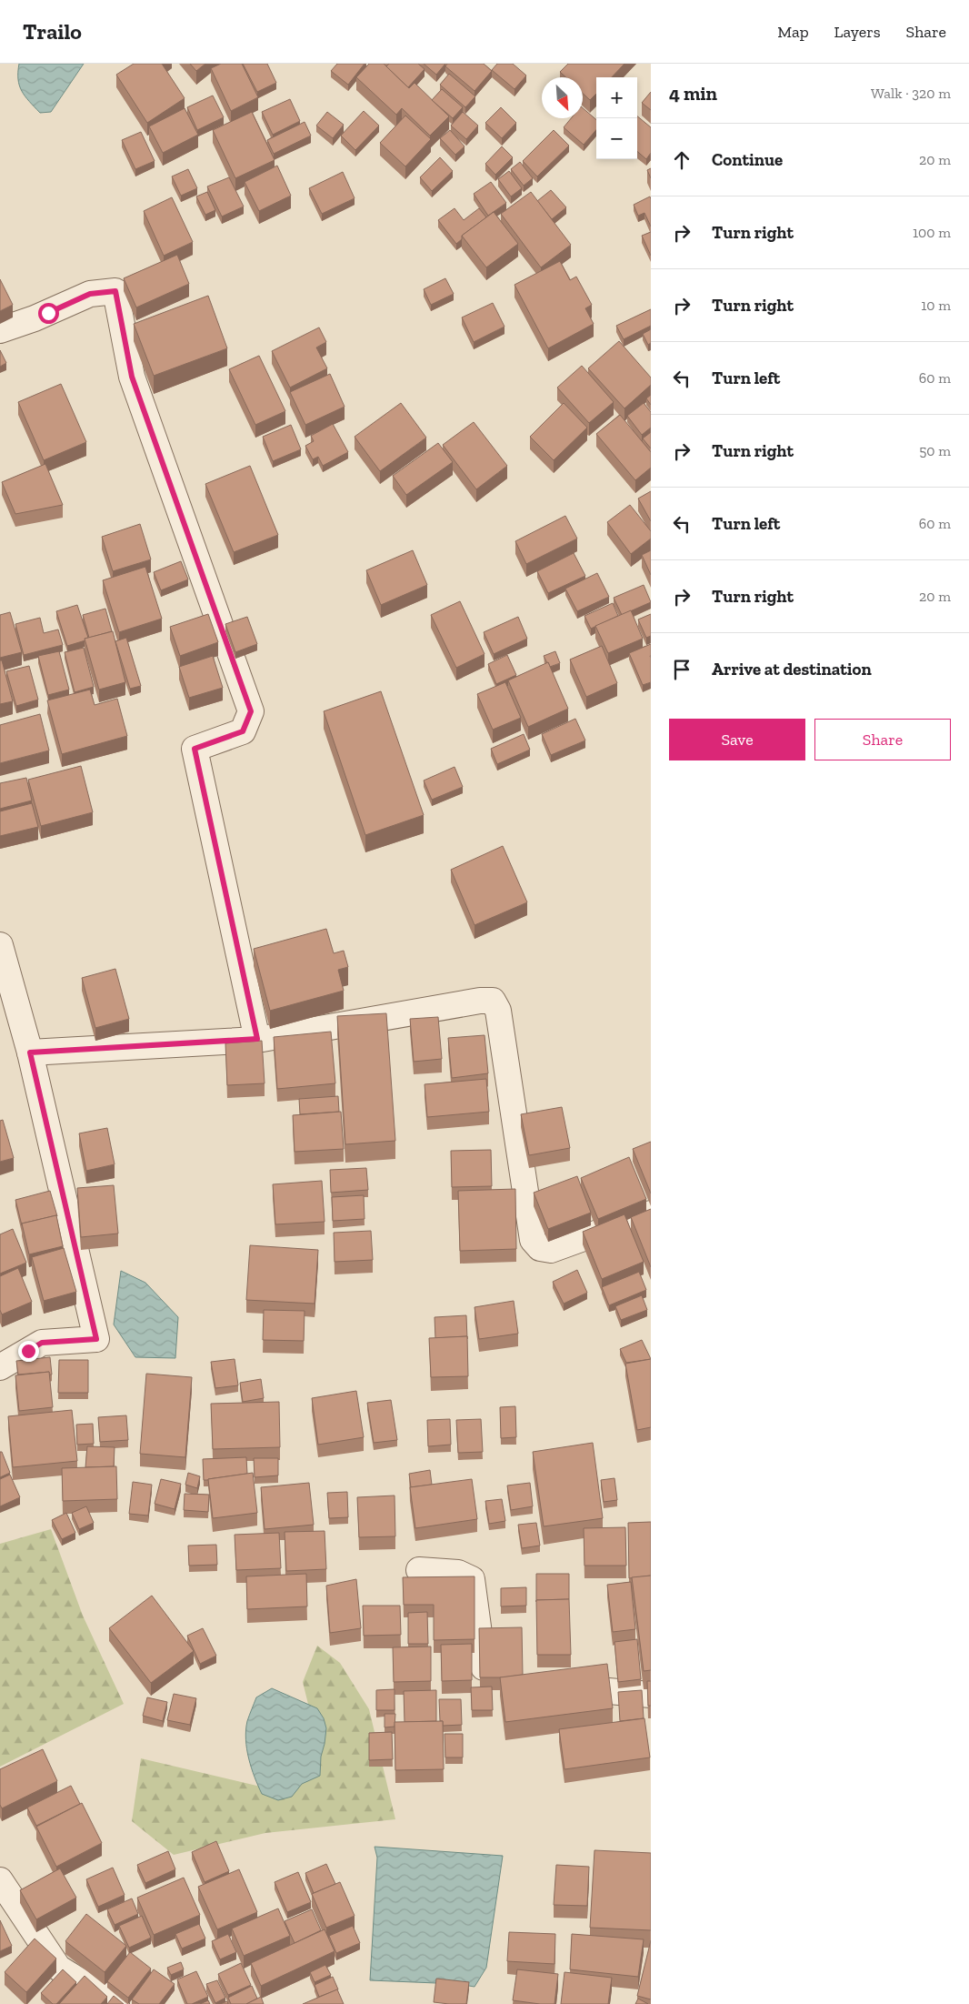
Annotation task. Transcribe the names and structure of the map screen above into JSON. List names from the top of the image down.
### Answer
{
  "north": "bottom right",
  "page": {
    "header": "Trailo",
    "nav": ["Map", "Layers", "Share"],
    "heading": ["4 min", "Walk · 320 m"],
    "map_buttons": ["+", "−"],
    "list": [
      ["Continue", "20 m"],
      ["Turn right", "100 m"],
      ["Turn right", "10 m"],
      ["Turn left", "60 m"],
      ["Turn right", "50 m"],
      ["Turn left", "60 m"],
      ["Turn right", "20 m"],
      "Arrive at destination"
    ],
    "buttons": ["Save", "Share"]
  }
}
